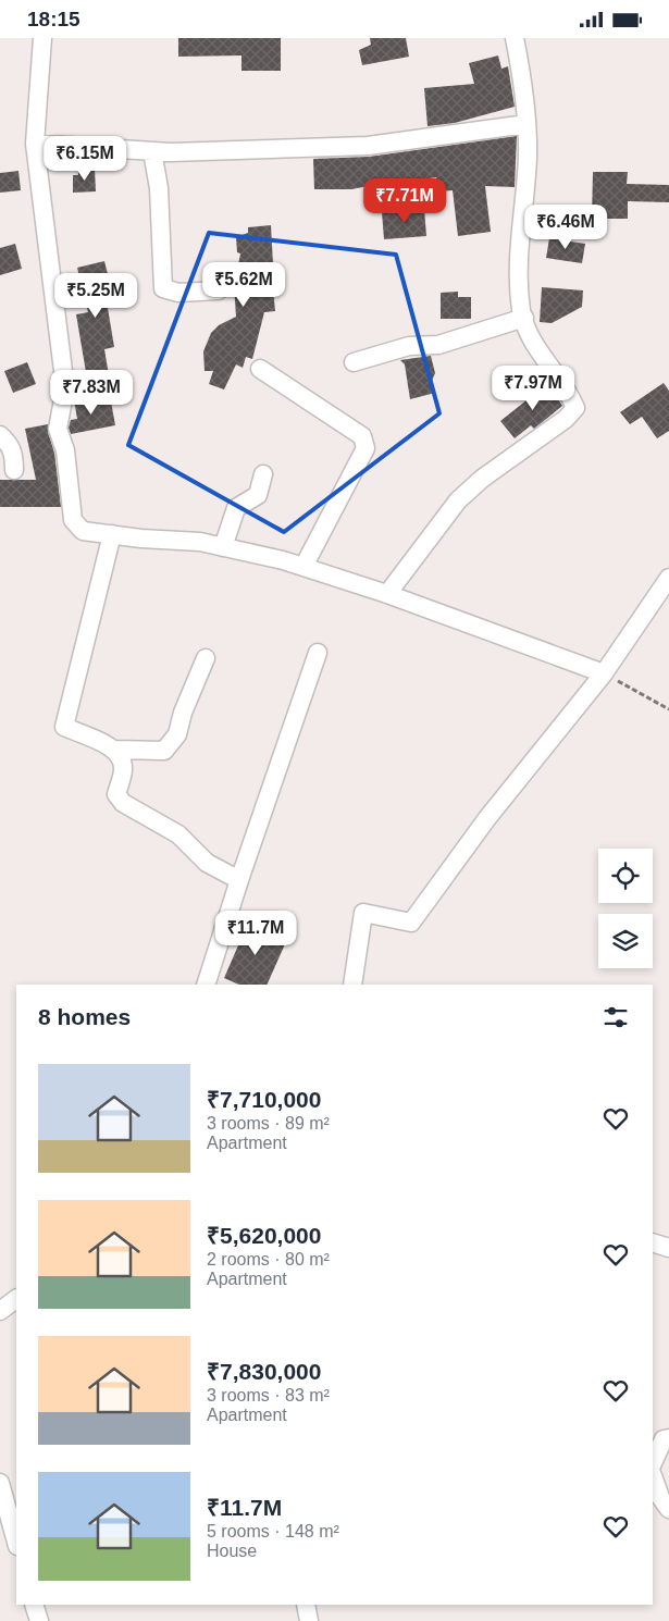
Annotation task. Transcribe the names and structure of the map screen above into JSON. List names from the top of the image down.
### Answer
{
  "page": {
    "status": "18:15",
    "price": [
      "₹6.15M",
      "₹7.71M",
      "₹6.46M",
      "₹5.62M",
      "₹5.25M",
      "₹7.97M",
      "₹7.83M",
      "₹11.7M"
    ],
    "heading": "8 homes",
    "list": [
      {
        "name": "₹7,710,000",
        "note": "3 rooms · 89 m² · Apartment"
      },
      {
        "name": "₹5,620,000",
        "note": "2 rooms · 80 m² · Apartment"
      },
      {
        "name": "₹7,830,000",
        "note": "3 rooms · 83 m² · Apartment"
      },
      {
        "name": "₹11.7M",
        "note": "5 rooms · 148 m² · House"
      }
    ]
  }
}
